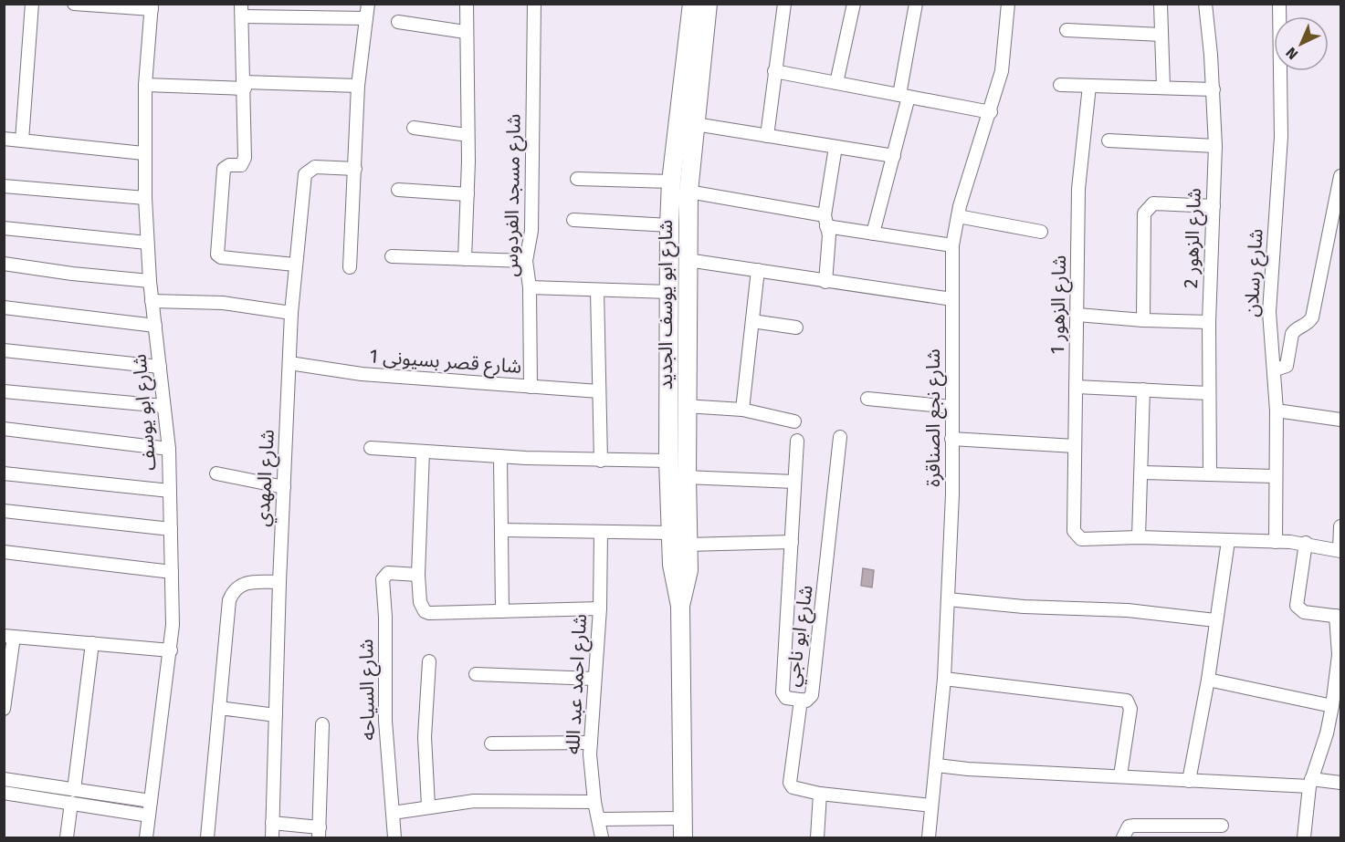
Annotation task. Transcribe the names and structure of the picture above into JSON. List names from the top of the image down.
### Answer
{
  "streets": {
    "street": [
      "شارع مسجد الفردوس",
      "شارع الزهور 2",
      "شارع رسلان",
      "شارع ابو يوسف الجديد",
      "شارع الزهور 1",
      "شارع قصر بسيونى 1",
      "شارع ابو يوسف",
      "شارع نجع الصناقرة",
      "شارع المهدي",
      "شارع ابو ناجي",
      "شارع احمد عبد الله",
      "شارع السياحه"
    ]
  },
  "crossings": [
    ["شارع مسجد الفردوس", "شارع قصر بسيونى 1"],
    ["شارع قصر بسيونى 1", "شارع المهدي"],
    ["شارع نجع الصناقرة", "شارع ابو ناجي"]
  ],
  "north": "bottom left"
}
